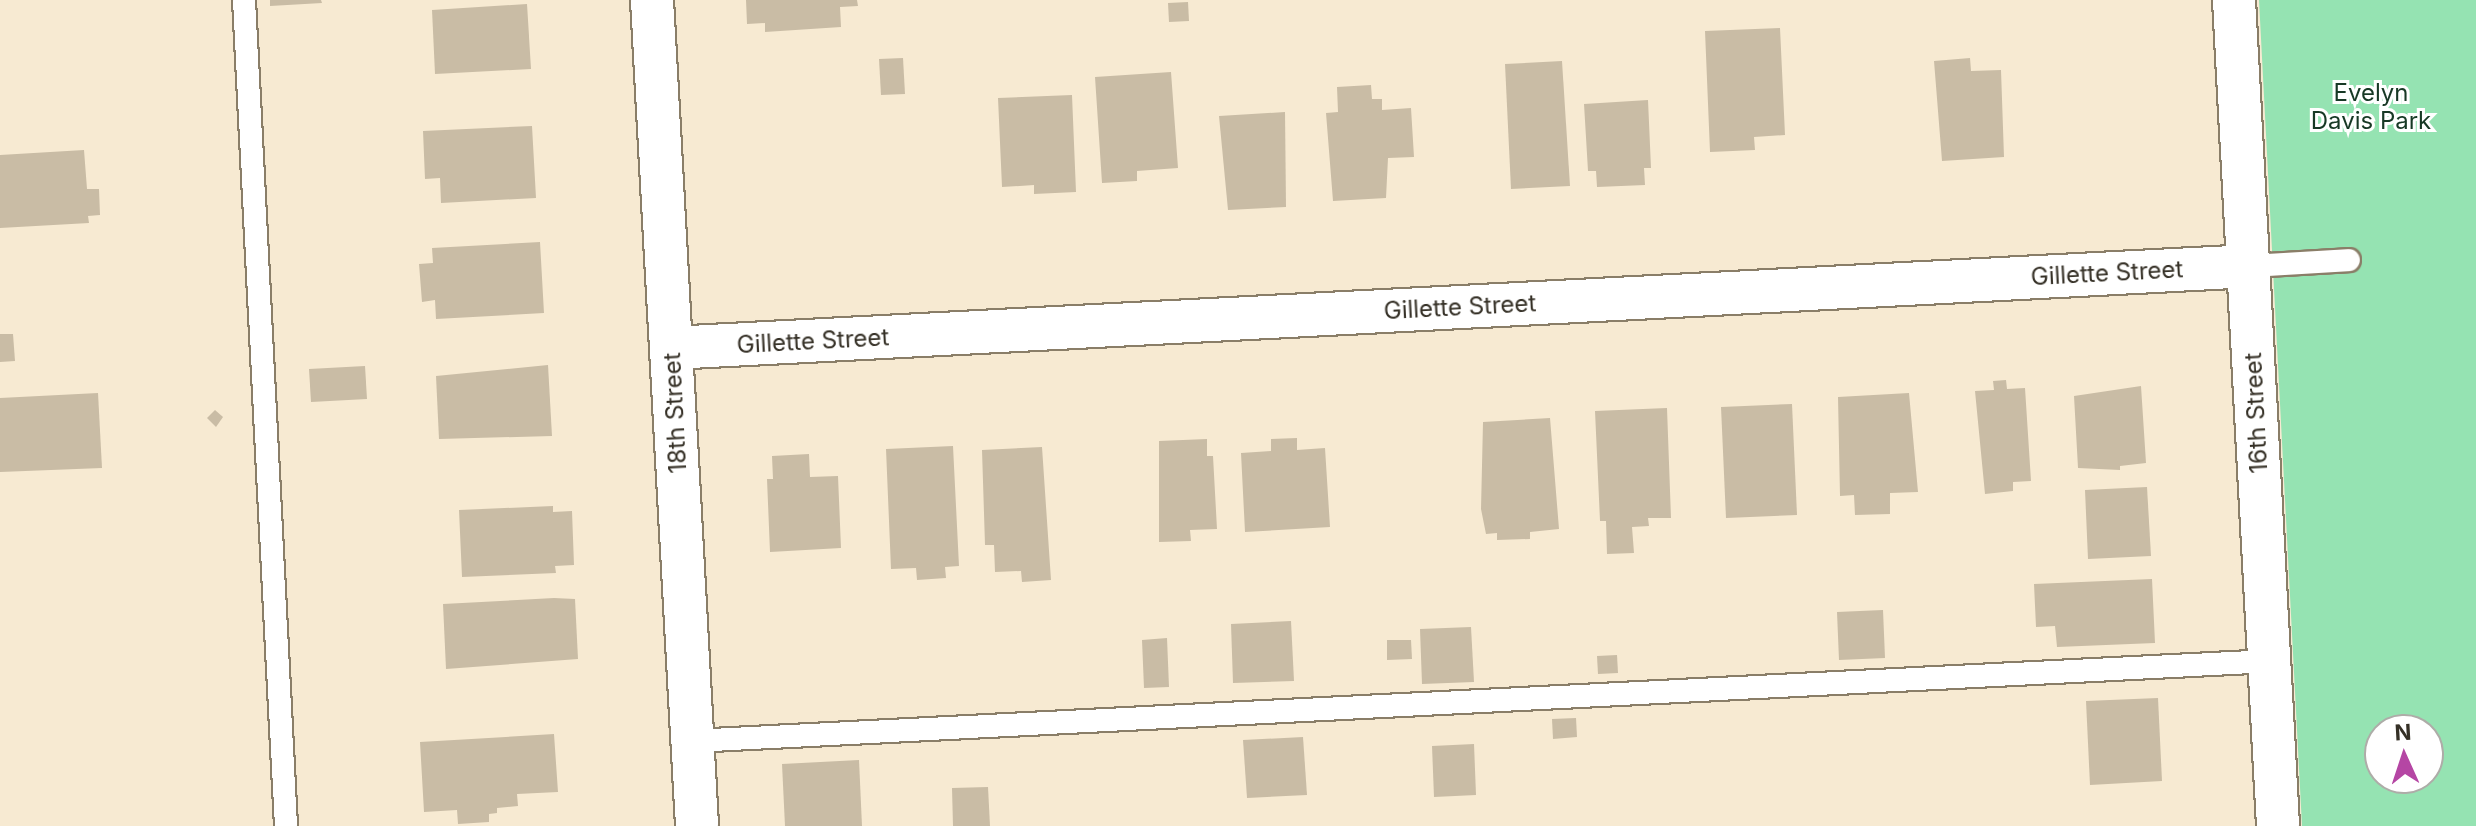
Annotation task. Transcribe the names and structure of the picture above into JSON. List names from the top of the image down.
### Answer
{
  "streets": {
    "street": ["Gillette Street", "18th Street", "16th Street"]
  },
  "crossings": [
    ["Gillette Street", "18th Street"],
    ["Gillette Street", "16th Street"]
  ],
  "parks": ["Evelyn Davis Park"],
  "north": "top"
}
